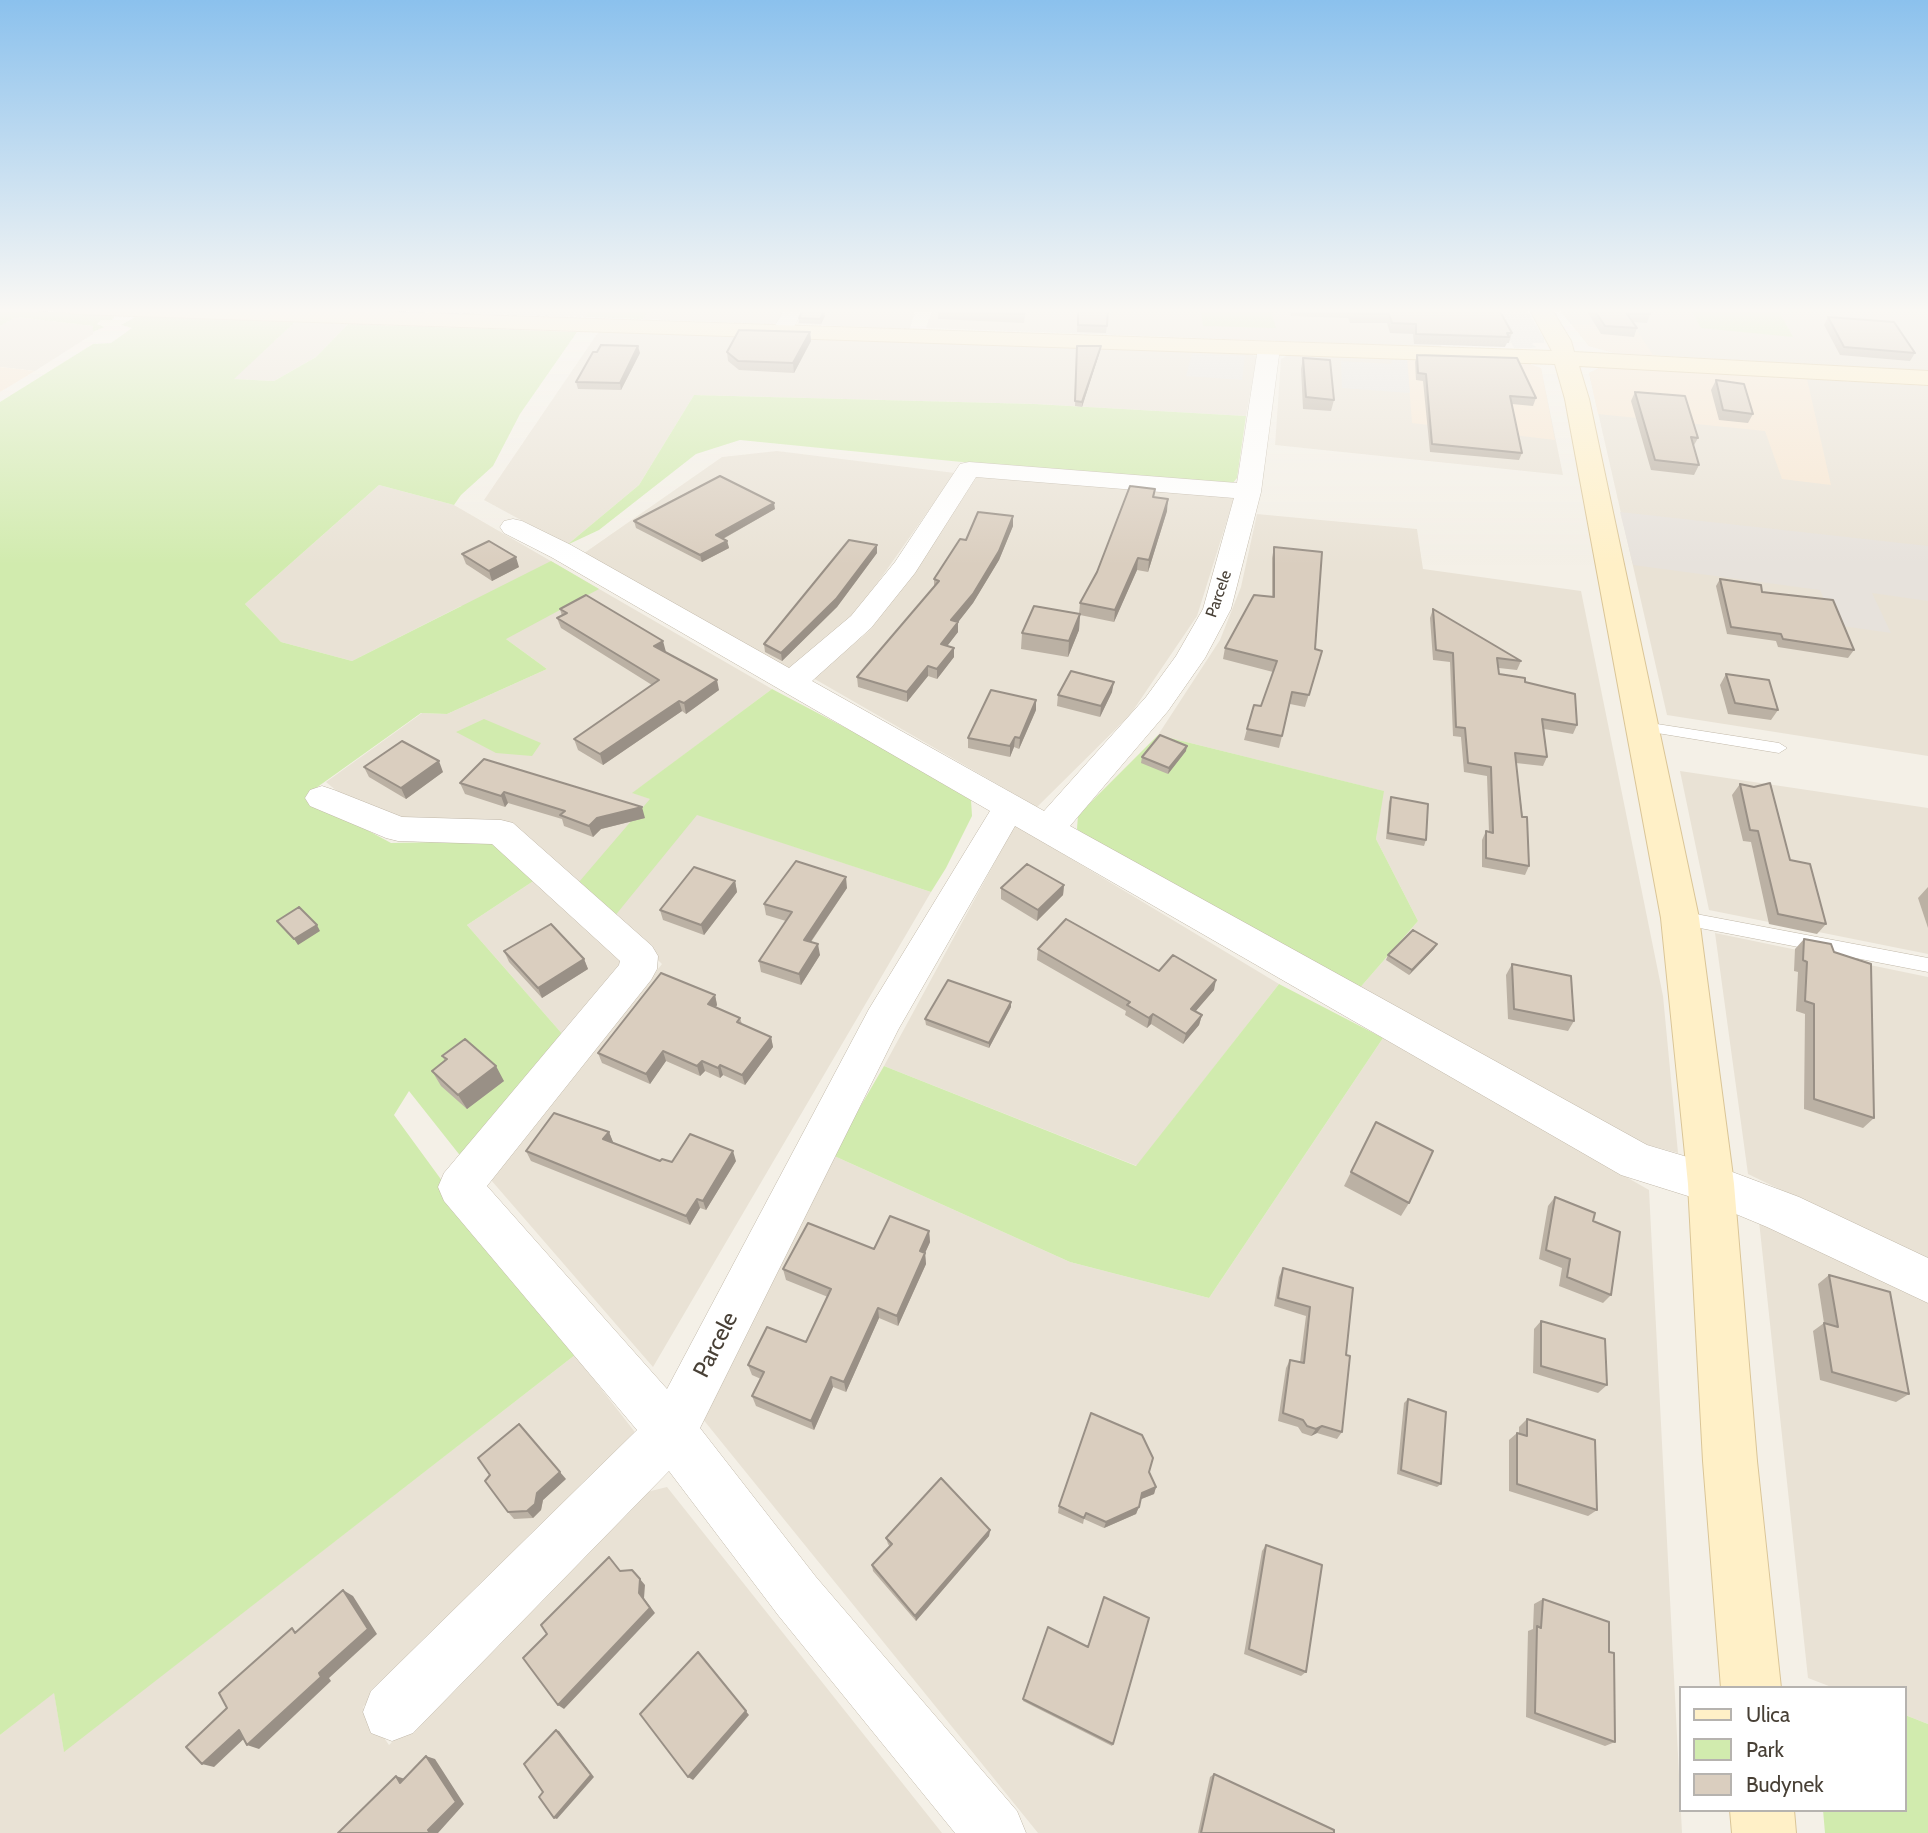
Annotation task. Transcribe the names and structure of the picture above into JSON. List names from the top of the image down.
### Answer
{
  "streets": {
    "street": ["Parcele"]
  },
  "legend": ["Ulica", "Park", "Budynek"]
}
